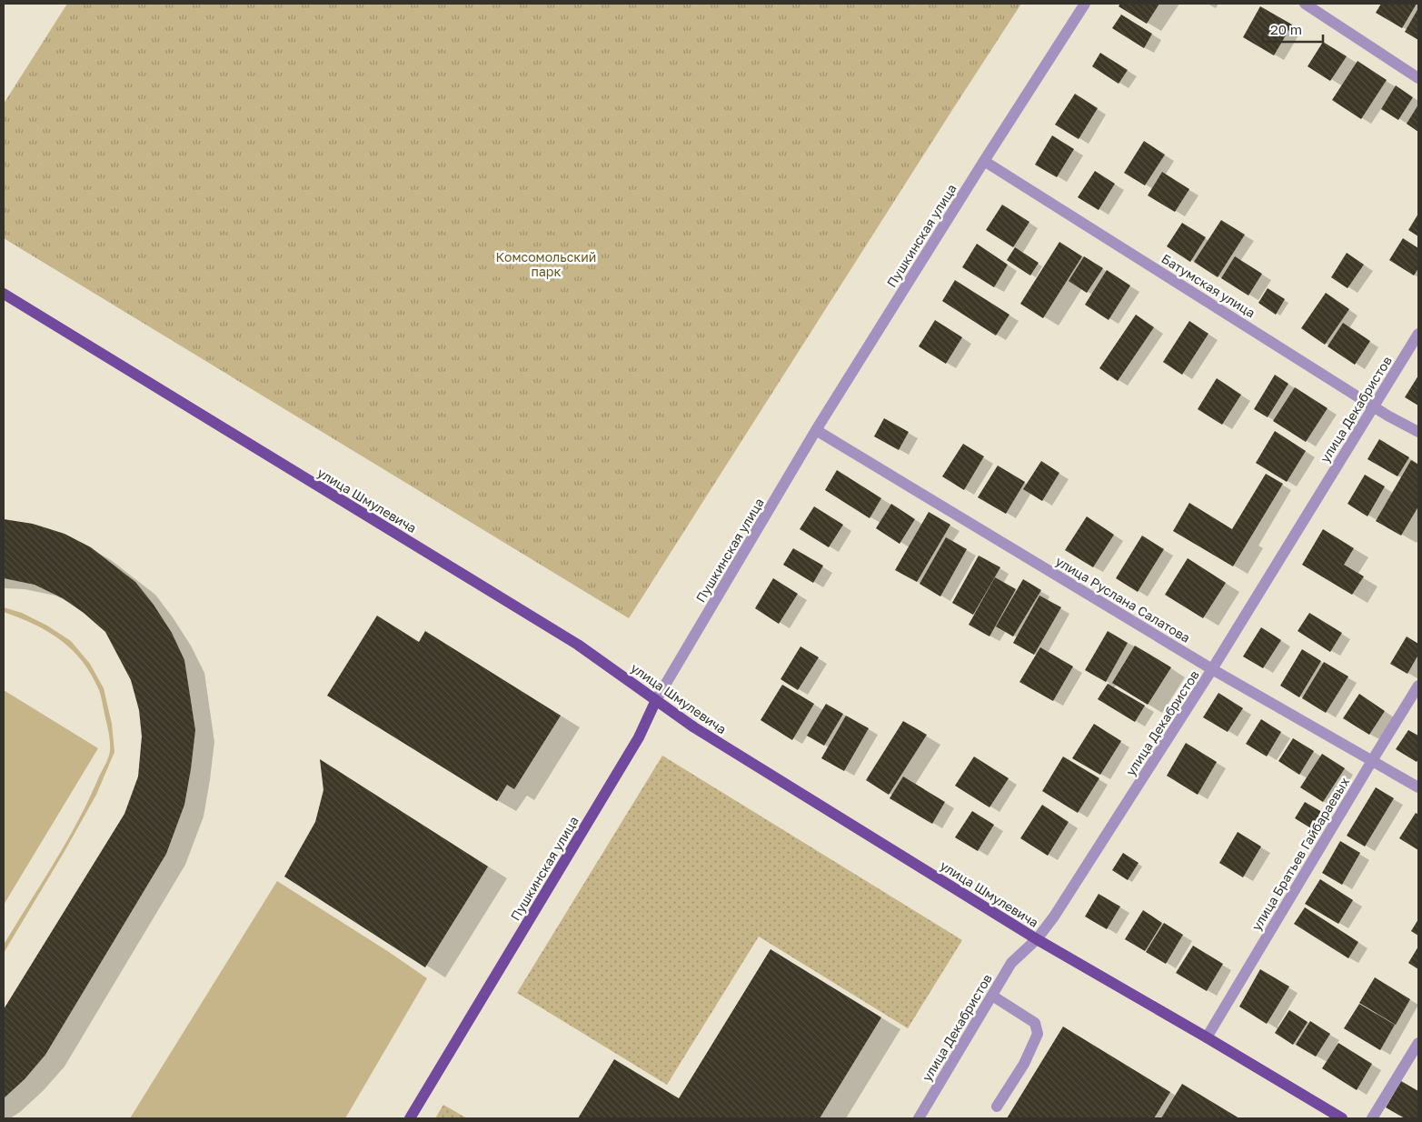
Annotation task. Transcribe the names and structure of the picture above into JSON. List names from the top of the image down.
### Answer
{
  "streets": {
    "main road": ["Пушкинская улица", "улица Шмулевича"],
    "street": [
      "Батумская улица",
      "улица Декабристов",
      "улица Руслана Салатова",
      "улица Братьев Гайбараевых"
    ]
  },
  "crossings": [
    ["Пушкинская улица", "Батумская улица"],
    ["Пушкинская улица", "улица Шмулевича"],
    ["Пушкинская улица", "улица Руслана Салатова"],
    ["Батумская улица", "улица Декабристов"],
    ["улица Декабристов", "улица Шмулевича"],
    ["улица Декабристов", "улица Руслана Салатова"],
    ["улица Шмулевича", "улица Братьев Гайбараевых"],
    ["улица Руслана Салатова", "улица Братьев Гайбараевых"]
  ],
  "parks": ["Комсомольский парк"],
  "scale_bar": "20 m"
}
